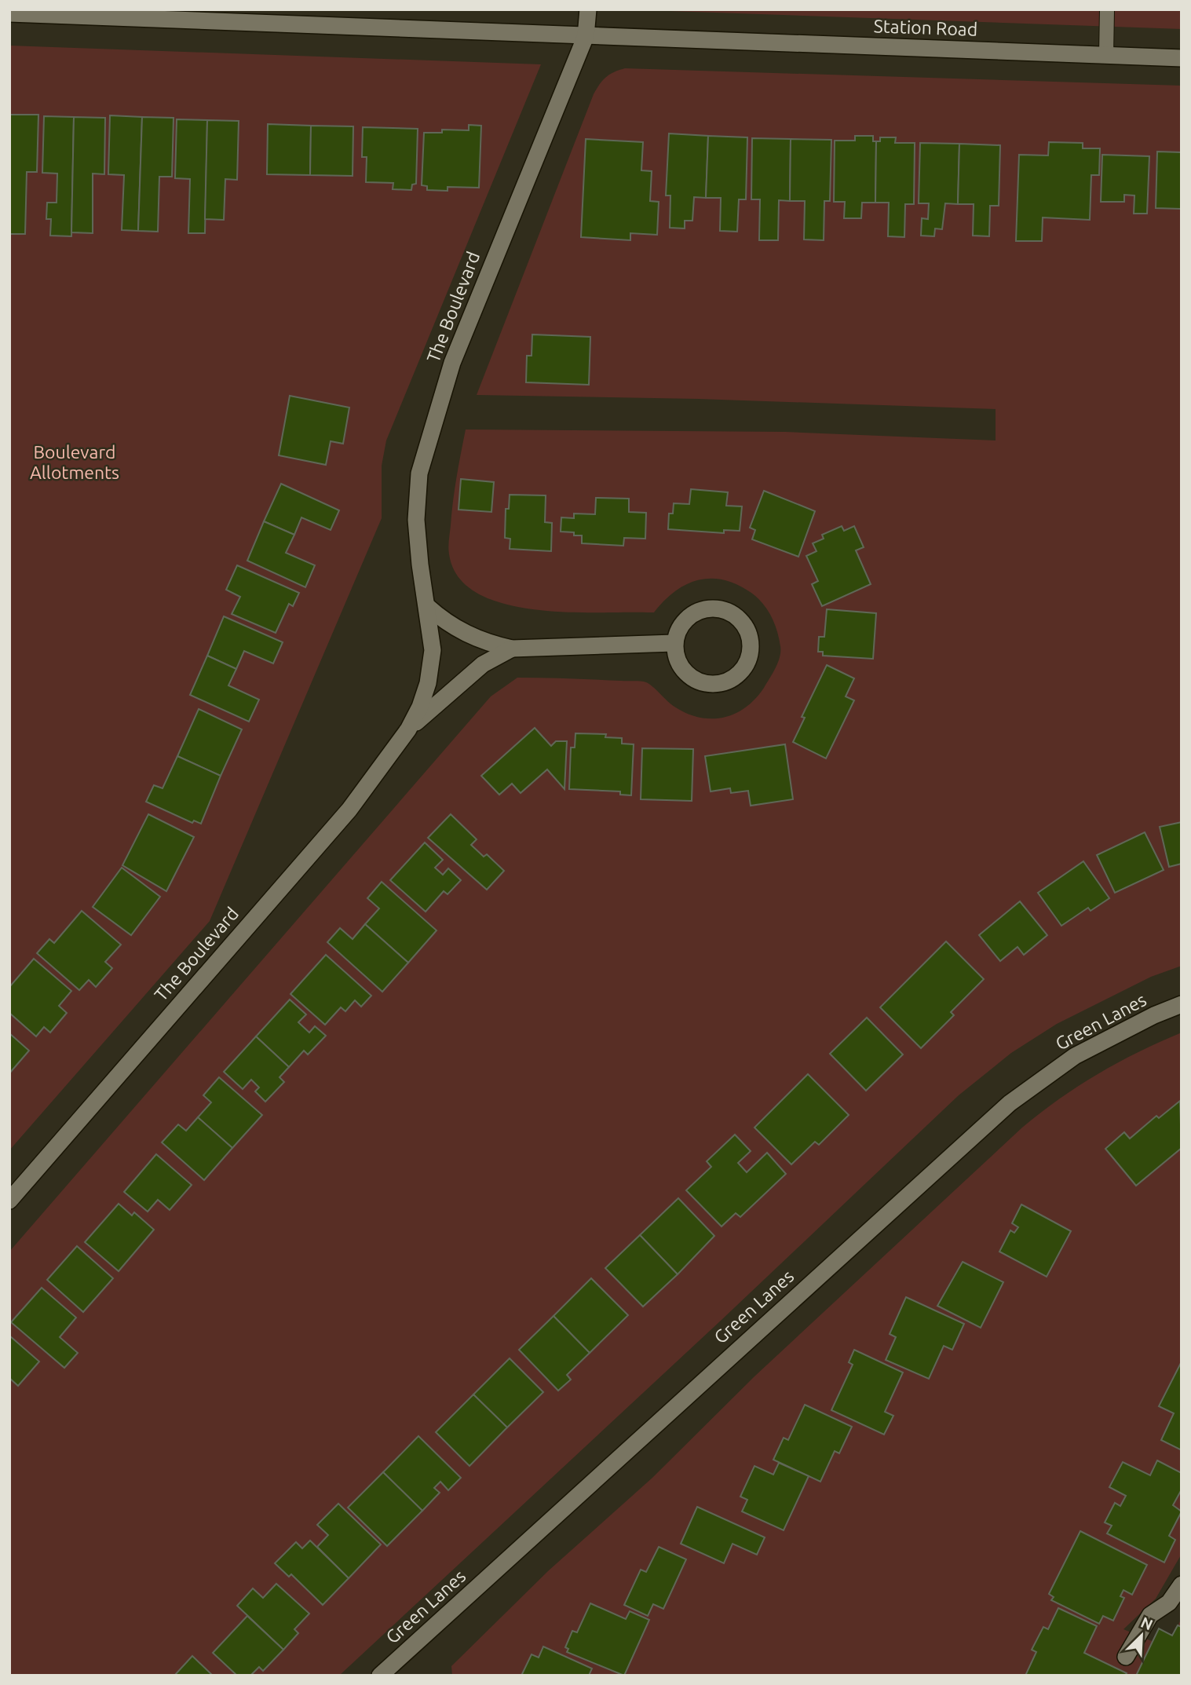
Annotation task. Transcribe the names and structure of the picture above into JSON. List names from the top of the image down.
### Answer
{
  "streets": {
    "street": ["Station Road", "The Boulevard", "Green Lanes"]
  },
  "crossings": [
    ["Station Road", "The Boulevard"]
  ],
  "parks": ["Boulevard Allotments"],
  "north": "top right"
}
